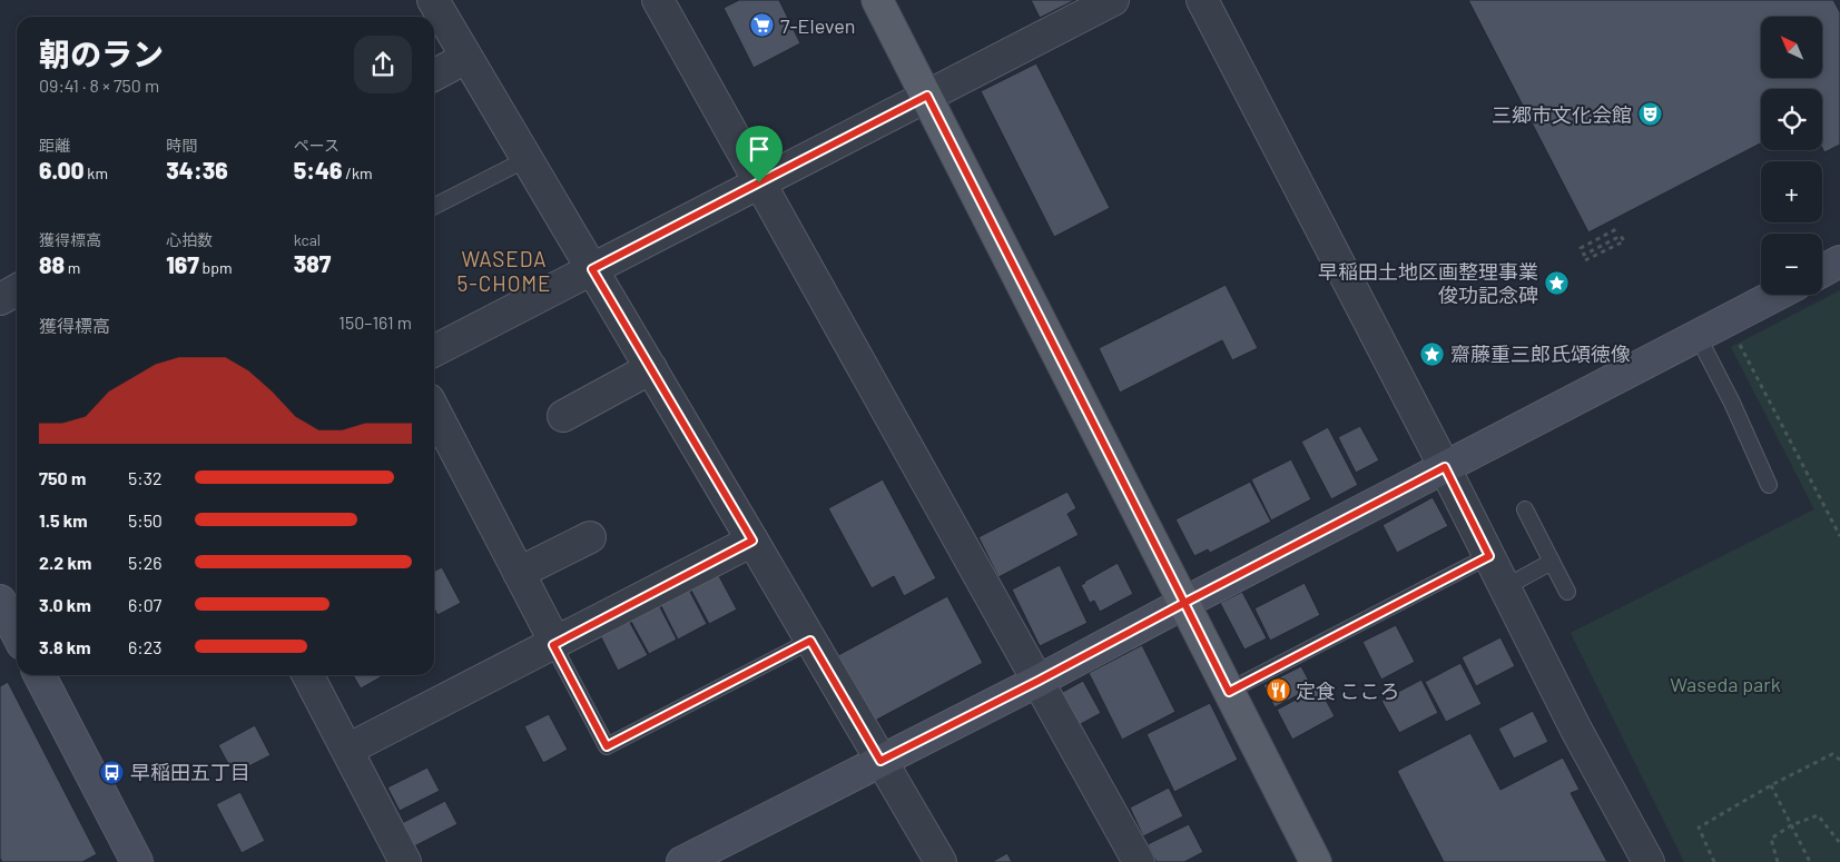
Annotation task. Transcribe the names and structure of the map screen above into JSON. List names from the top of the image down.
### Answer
{
  "districts": ["WASEDA 5-CHOME"],
  "parks": ["Waseda park"],
  "places": {
    "supermarket": ["7-Eleven"],
    "theatre": ["三郷市文化会館"],
    "place": ["早稲田土地区画整理事業 俊功記念碑", "齋藤重三郎氏頌徳像"],
    "restaurant": ["定食 こころ"],
    "bus stop": ["早稲田五丁目"]
  },
  "north": "top left",
  "page": {
    "map_buttons": ["+", "−"],
    "heading": ["朝のラン", "09:41 · 8 × 750 m"],
    "stats": [
      ["距離", "6.00 km"],
      ["時間", "34:36"],
      ["ペース", "5:46 /km"],
      ["獲得標高", "88 m"],
      ["心拍数", "167 bpm"],
      ["kcal", "387"]
    ],
    "chart": ["獲得標高", "150–161 m"],
    "list": [
      {
        "name": "750 m",
        "note": "5:32"
      },
      {
        "name": "1.5 km",
        "note": "5:50"
      },
      {
        "name": "2.2 km",
        "note": "5:26"
      },
      {
        "name": "3.0 km",
        "note": "6:07"
      },
      {
        "name": "3.8 km",
        "note": "6:23"
      }
    ]
  }
}
